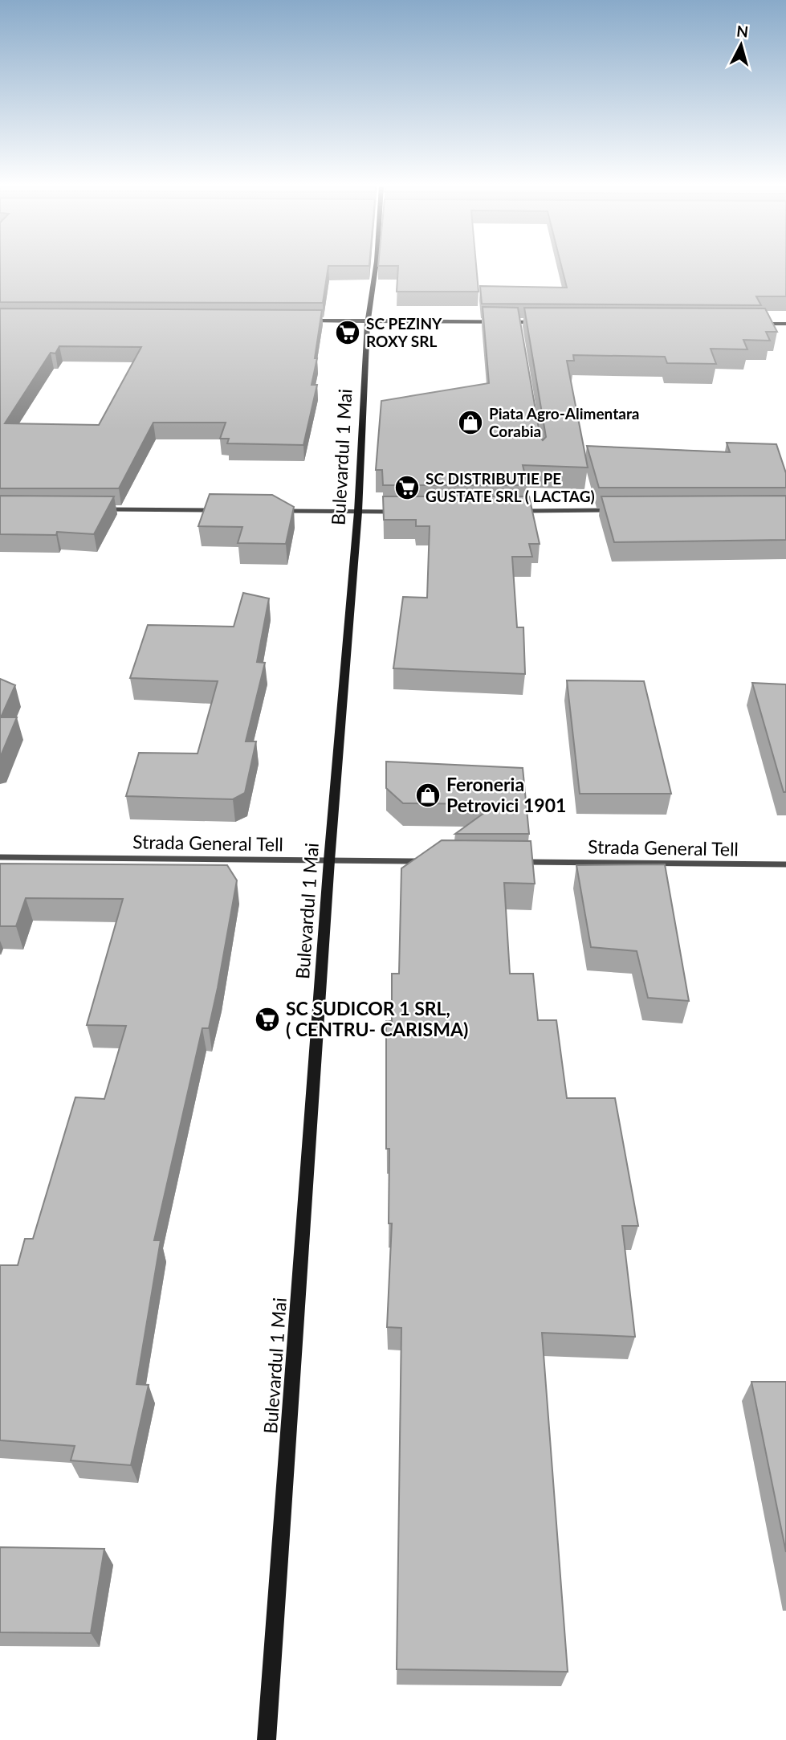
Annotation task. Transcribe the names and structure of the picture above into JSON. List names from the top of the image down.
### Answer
{
  "streets": {
    "street": ["Bulevardul 1 Mai", "Strada General Tell"]
  },
  "crossings": [
    ["Bulevardul 1 Mai", "Strada General Tell"]
  ],
  "places": {
    "supermarket": ["SC PEZINY ROXY SRL", "SC DISTRIBUTIE PE GUSTATE SRL ( LACTAG)", "SC SUDICOR 1 SRL, ( CENTRU- CARISMA)"],
    "shop": ["Piata Agro-Alimentara Corabia", "Feroneria Petrovici 1901"]
  },
  "north": "top"
}
